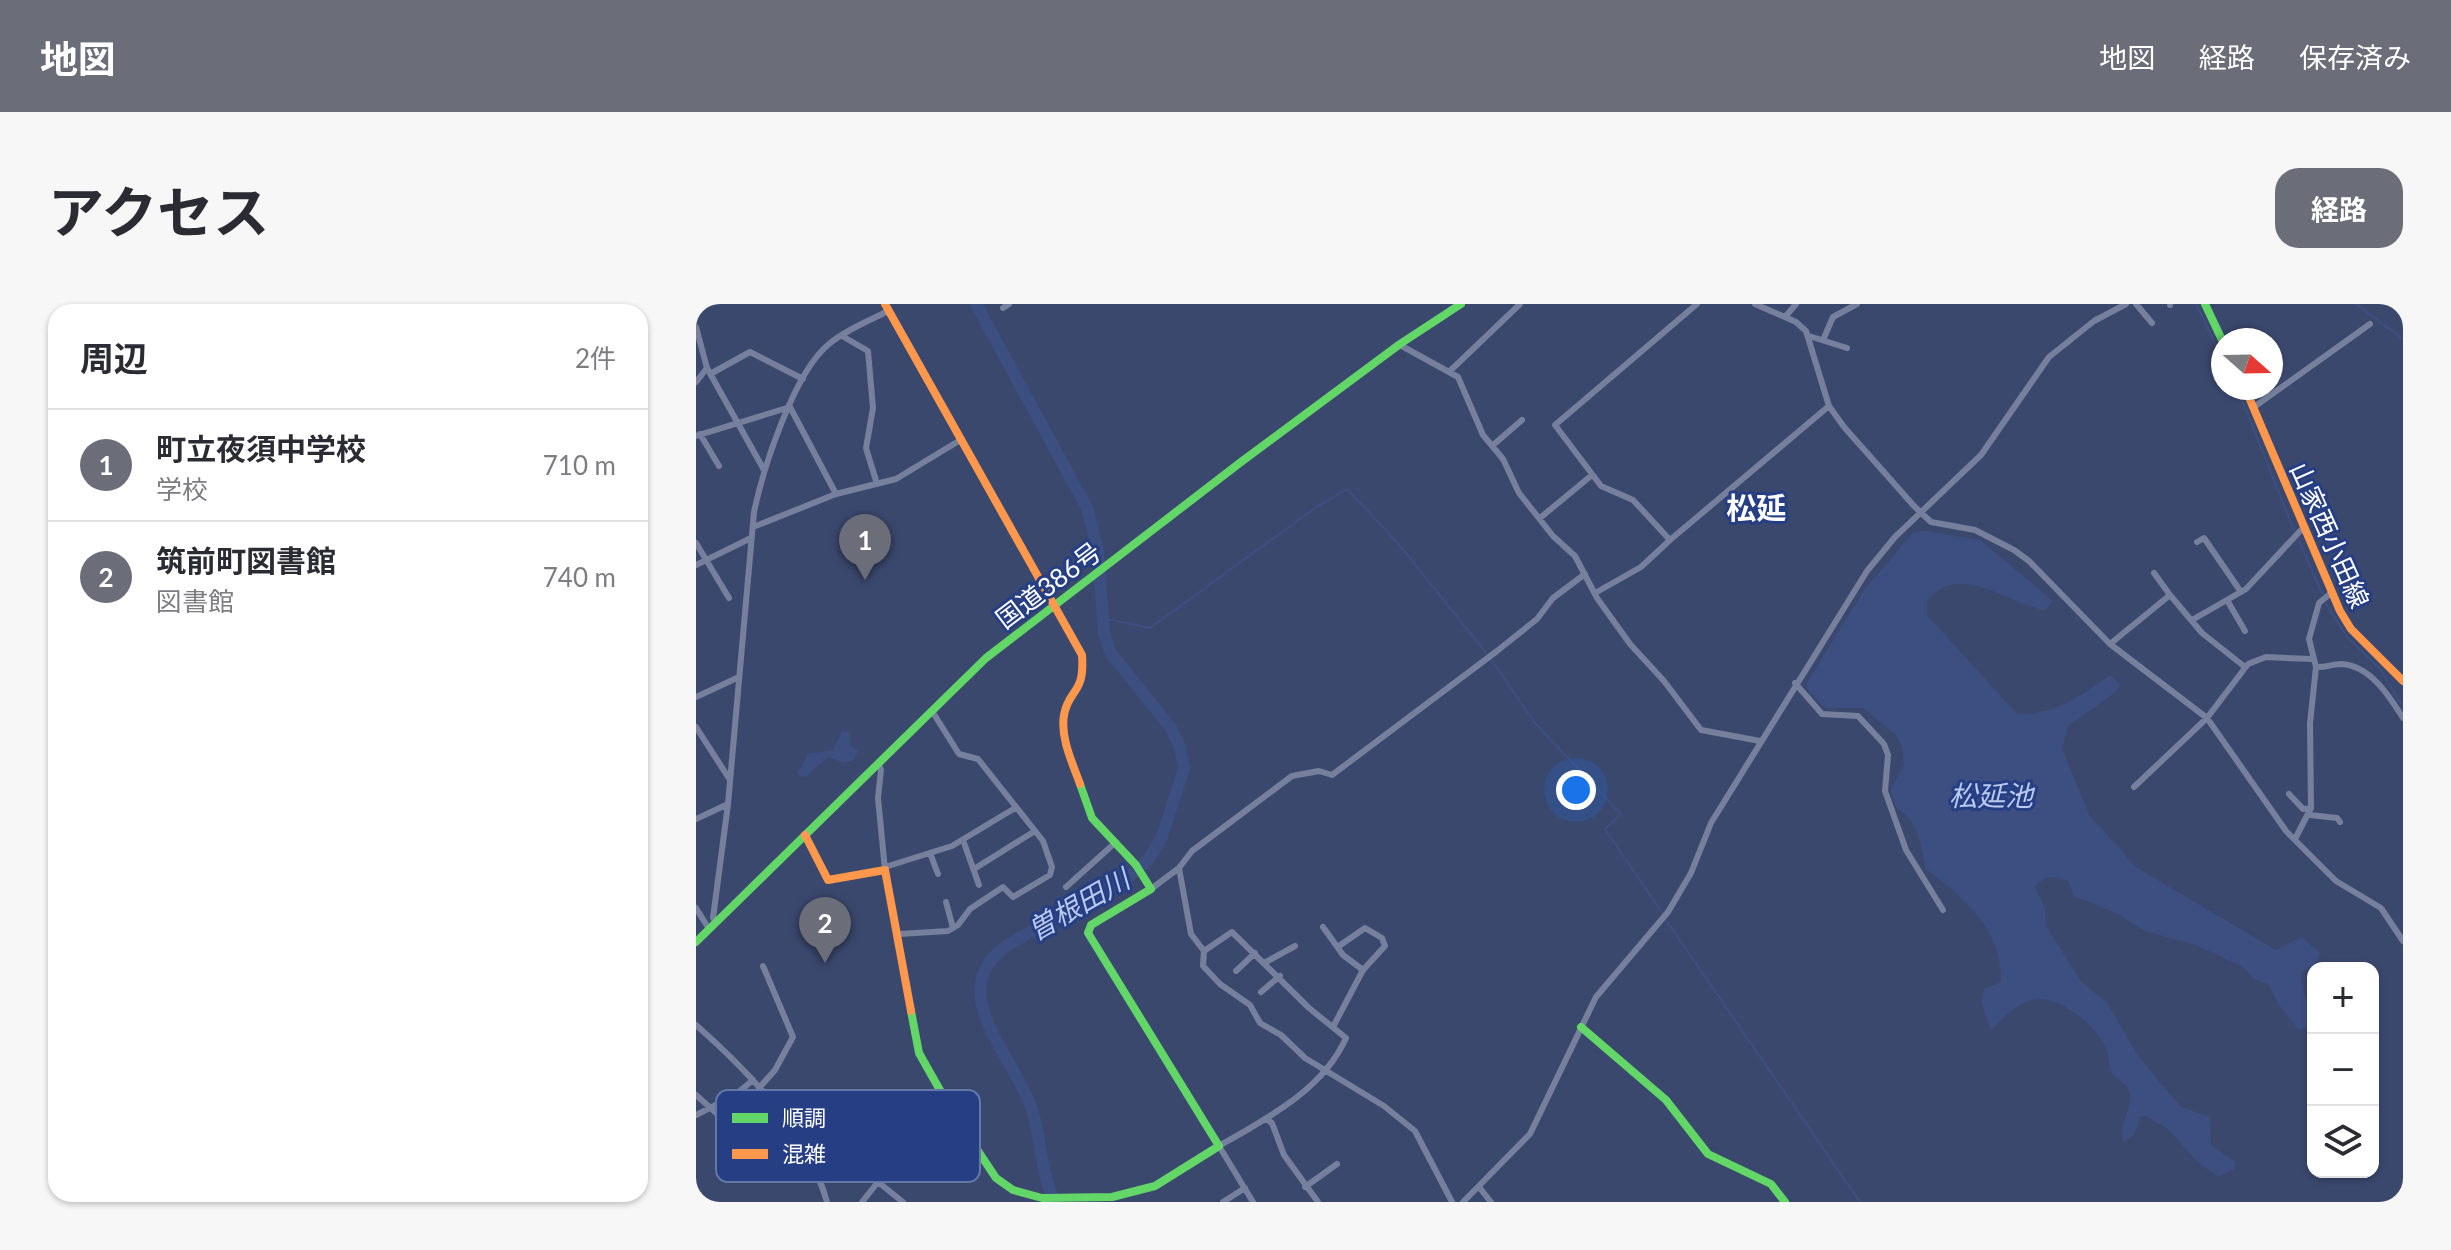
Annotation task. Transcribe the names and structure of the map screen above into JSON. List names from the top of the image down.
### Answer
{
  "streets": {
    "main road": ["山家西小田線", "国道386号"]
  },
  "districts": ["松延"],
  "water": ["松延池", "曽根田川"],
  "legend": ["順調", "混雑"],
  "north": "right",
  "page": {
    "header": "地図",
    "nav": ["地図", "経路", "保存済み"],
    "title": "アクセス",
    "buttons": "経路",
    "heading": ["周辺", "2件"],
    "list": [
      {
        "mark": "1",
        "name": "町立夜須中学校",
        "note": "学校",
        "value": "710 m"
      },
      {
        "mark": "2",
        "name": "筑前町図書館",
        "note": "図書館",
        "value": "740 m"
      }
    ],
    "pins": ["1", "2"],
    "map_buttons": ["+", "−"]
  }
}
